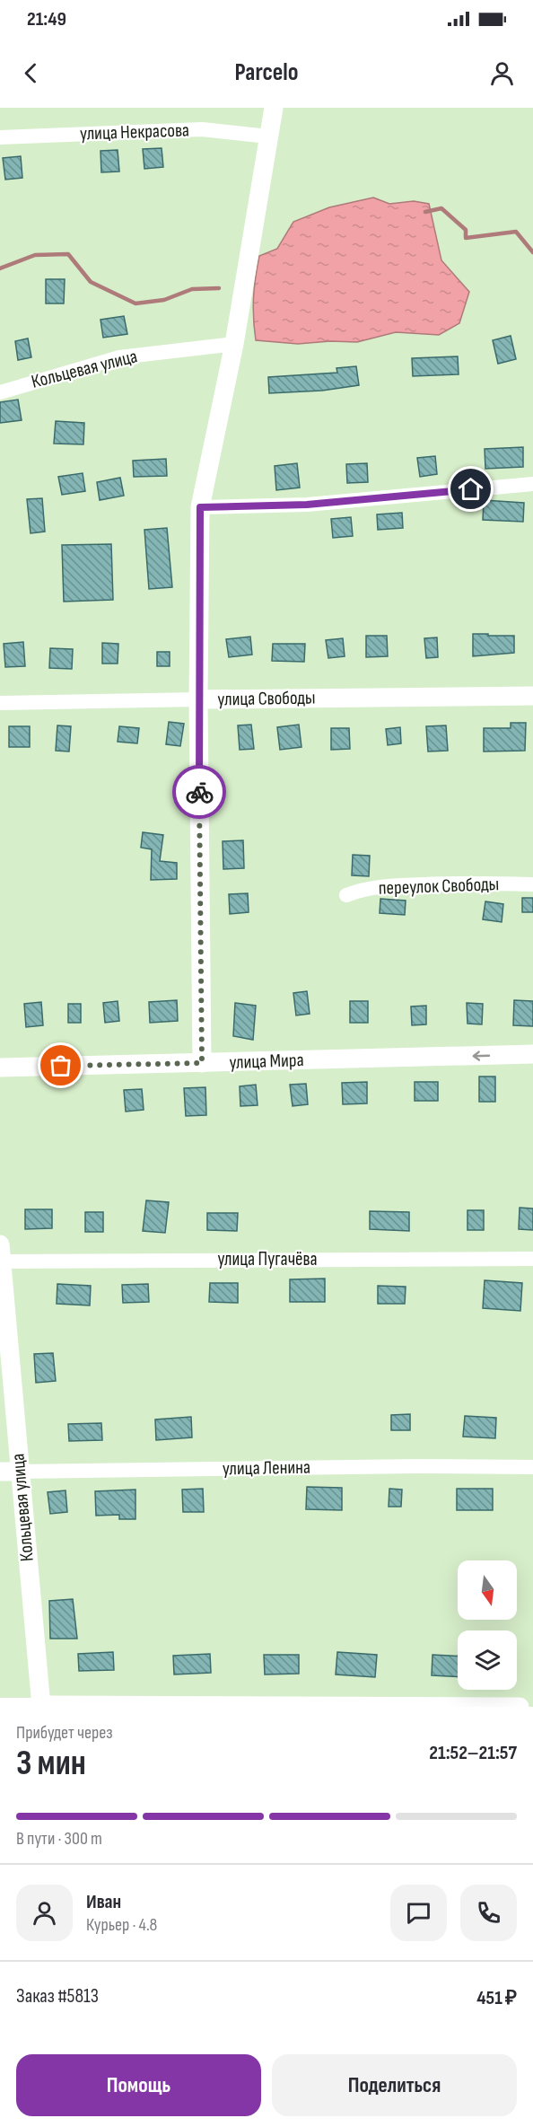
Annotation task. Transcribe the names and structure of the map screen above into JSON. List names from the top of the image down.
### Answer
{
  "streets": {
    "street": [
      "улица Некрасова",
      "Кольцевая улица",
      "улица Свободы",
      "переулок Свободы",
      "улица Мира",
      "улица Пугачёва",
      "улица Ленина"
    ]
  },
  "crossings": [
    ["Кольцевая улица", "улица Пугачёва"],
    ["Кольцевая улица", "улица Ленина"]
  ],
  "one_way": ["улица Мира"],
  "north": "bottom",
  "page": {
    "status": "21:49",
    "header": "Parcelo",
    "heading": ["3 мин", "Прибудет через", "21:52–21:57"],
    "panel": [
      "Иван",
      "Курьер · 4.8",
      "Заказ #5813",
      "451 ₽"
    ],
    "bar": "В пути · 300 m",
    "buttons": ["Помощь", "Поделиться"]
  }
}
